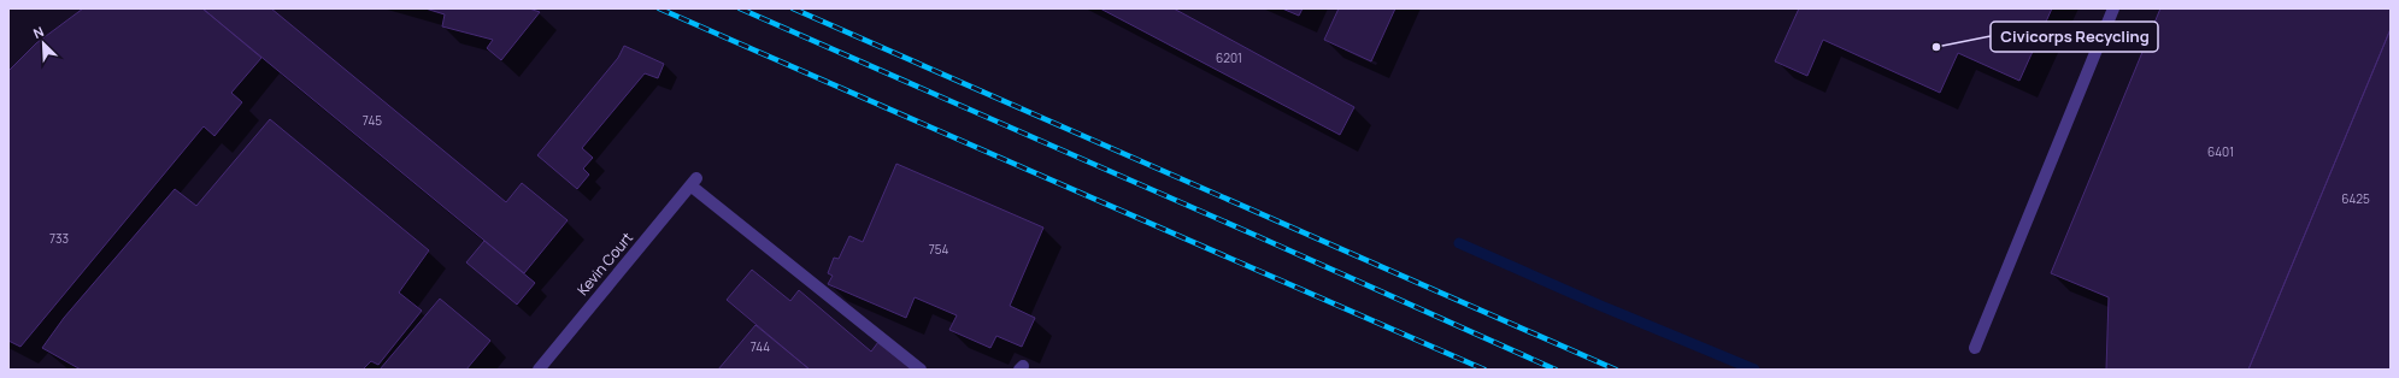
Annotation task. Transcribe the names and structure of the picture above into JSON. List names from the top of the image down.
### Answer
{
  "streets": {
    "street": ["Kevin Court"]
  },
  "places": ["Civicorps Recycling"],
  "house_numbers": [
    "6201",
    "745",
    "6401",
    "6425",
    "733",
    "754",
    "744"
  ],
  "north": "top left"
}
